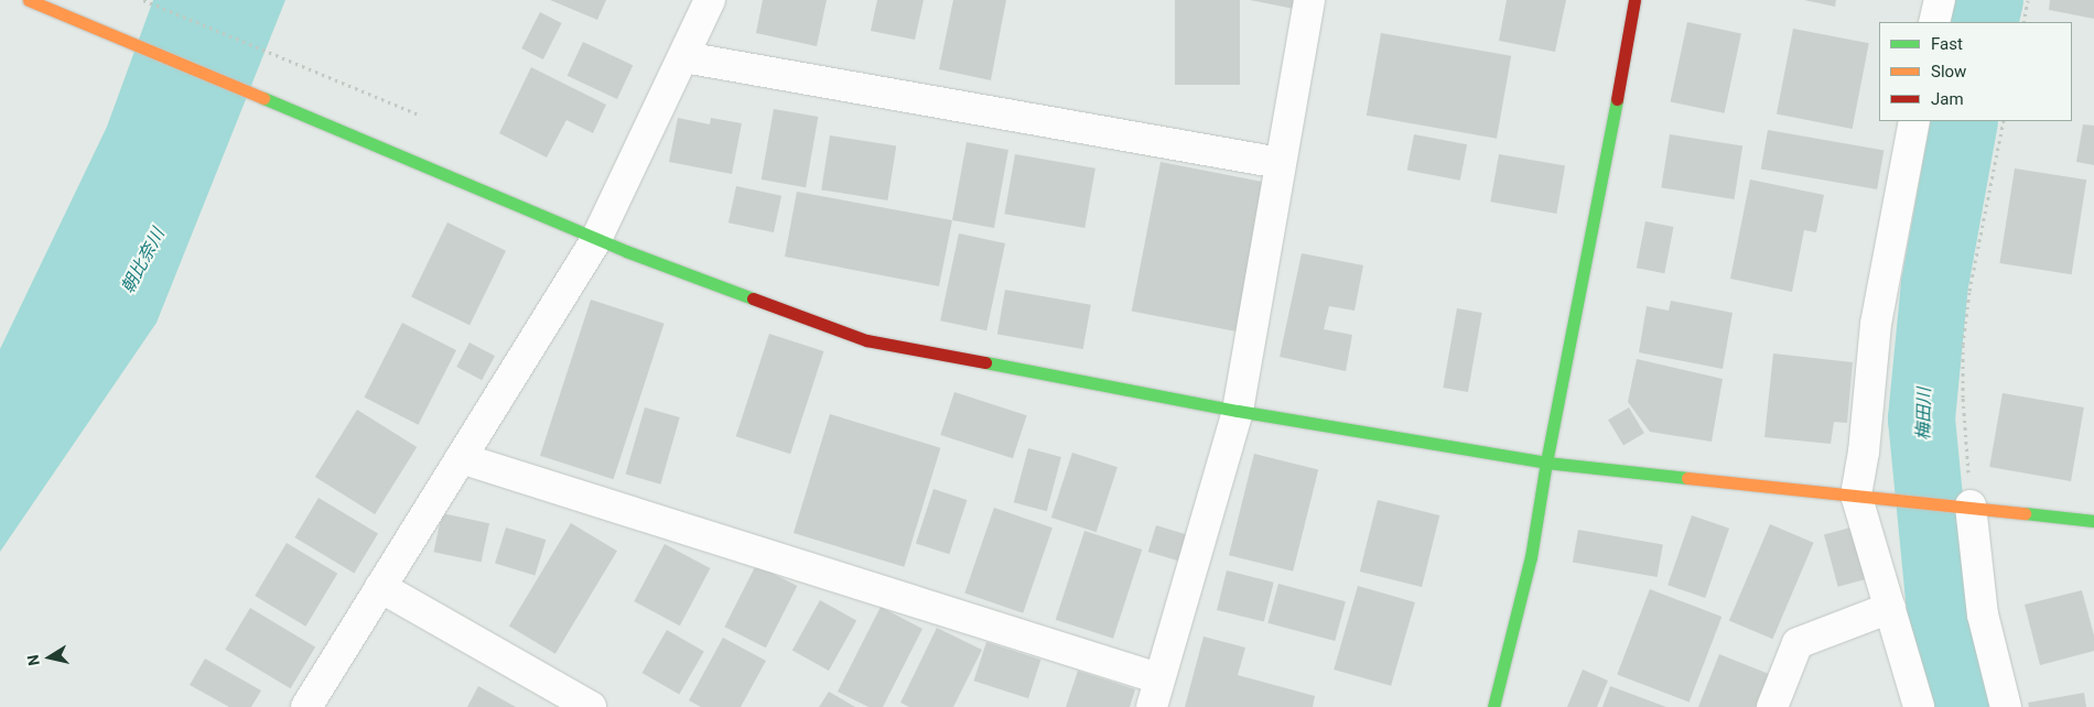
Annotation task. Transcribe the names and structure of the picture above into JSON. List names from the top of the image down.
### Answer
{
  "water": ["朝比奈川", "梅田川"],
  "legend": ["Fast", "Slow", "Jam"],
  "north": "left"
}
